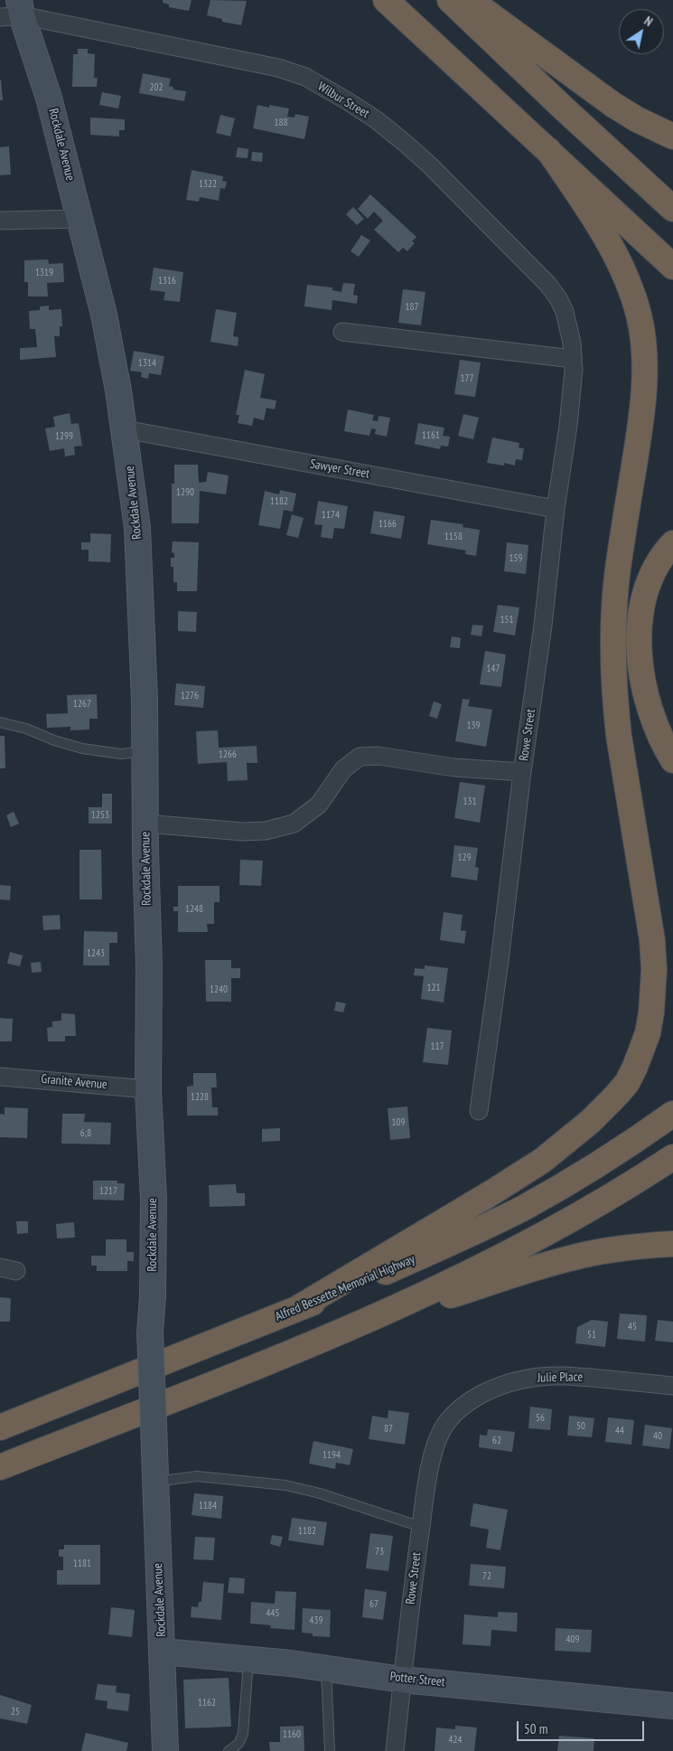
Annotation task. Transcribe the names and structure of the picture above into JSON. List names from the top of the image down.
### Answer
{
  "streets": {
    "highway": ["Alfred Bessette Memorial Highway"],
    "main road": ["Rockdale Avenue", "Potter Street"],
    "street": [
      "Wilbur Street",
      "Sawyer Street",
      "Rowe Street",
      "Granite Avenue",
      "Julie Place"
    ]
  },
  "crossings": [
    ["Wilbur Street", "Rockdale Avenue"],
    ["Wilbur Street", "Rowe Street"],
    ["Rockdale Avenue", "Sawyer Street"],
    ["Rockdale Avenue", "Granite Avenue"],
    ["Rockdale Avenue", "Potter Street"],
    ["Sawyer Street", "Rowe Street"],
    ["Rowe Street", "Julie Place"],
    ["Rowe Street", "Potter Street"]
  ],
  "house_numbers": [
    "202",
    "188",
    "1322",
    "1319",
    "1316",
    "187",
    "1314",
    "177",
    "1161",
    "1299",
    "1290",
    "1182",
    "1174",
    "1166",
    "1158",
    "159",
    "151",
    "147",
    "1276",
    "1267",
    "139",
    "1266",
    "131",
    "1253",
    "129",
    "1248",
    "1243",
    "121",
    "1240",
    "117",
    "1228",
    "109",
    "6;8",
    "1217",
    "45",
    "51",
    "56",
    "50",
    "87",
    "44",
    "40",
    "62",
    "1194",
    "1184",
    "1182",
    "73",
    "1181",
    "72",
    "67",
    "445",
    "439",
    "409",
    "1162",
    "25",
    "1160",
    "424"
  ],
  "scale_bar": "50 m",
  "north": "top right"
}
